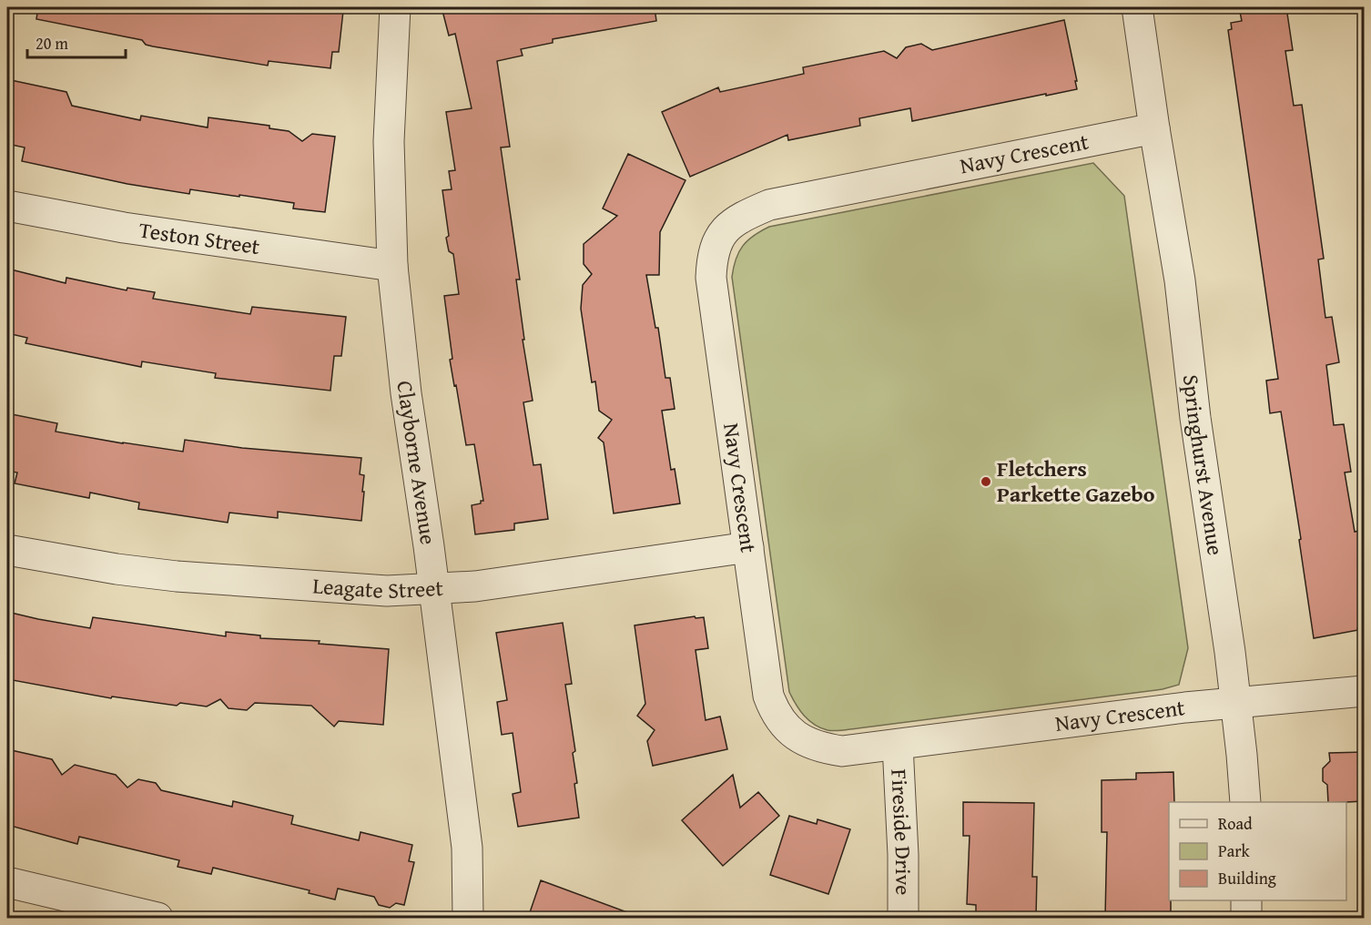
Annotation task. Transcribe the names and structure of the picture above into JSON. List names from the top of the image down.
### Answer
{
  "streets": {
    "street": [
      "Navy Crescent",
      "Teston Street",
      "Clayborne Avenue",
      "Springhurst Avenue",
      "Leagate Street",
      "Fireside Drive"
    ]
  },
  "crossings": [
    ["Navy Crescent", "Springhurst Avenue"],
    ["Navy Crescent", "Leagate Street"],
    ["Navy Crescent", "Fireside Drive"],
    ["Teston Street", "Clayborne Avenue"],
    ["Clayborne Avenue", "Leagate Street"]
  ],
  "places": ["Fletchers Parkette Gazebo"],
  "legend": ["Road", "Park", "Building"],
  "scale_bar": "20 m"
}
